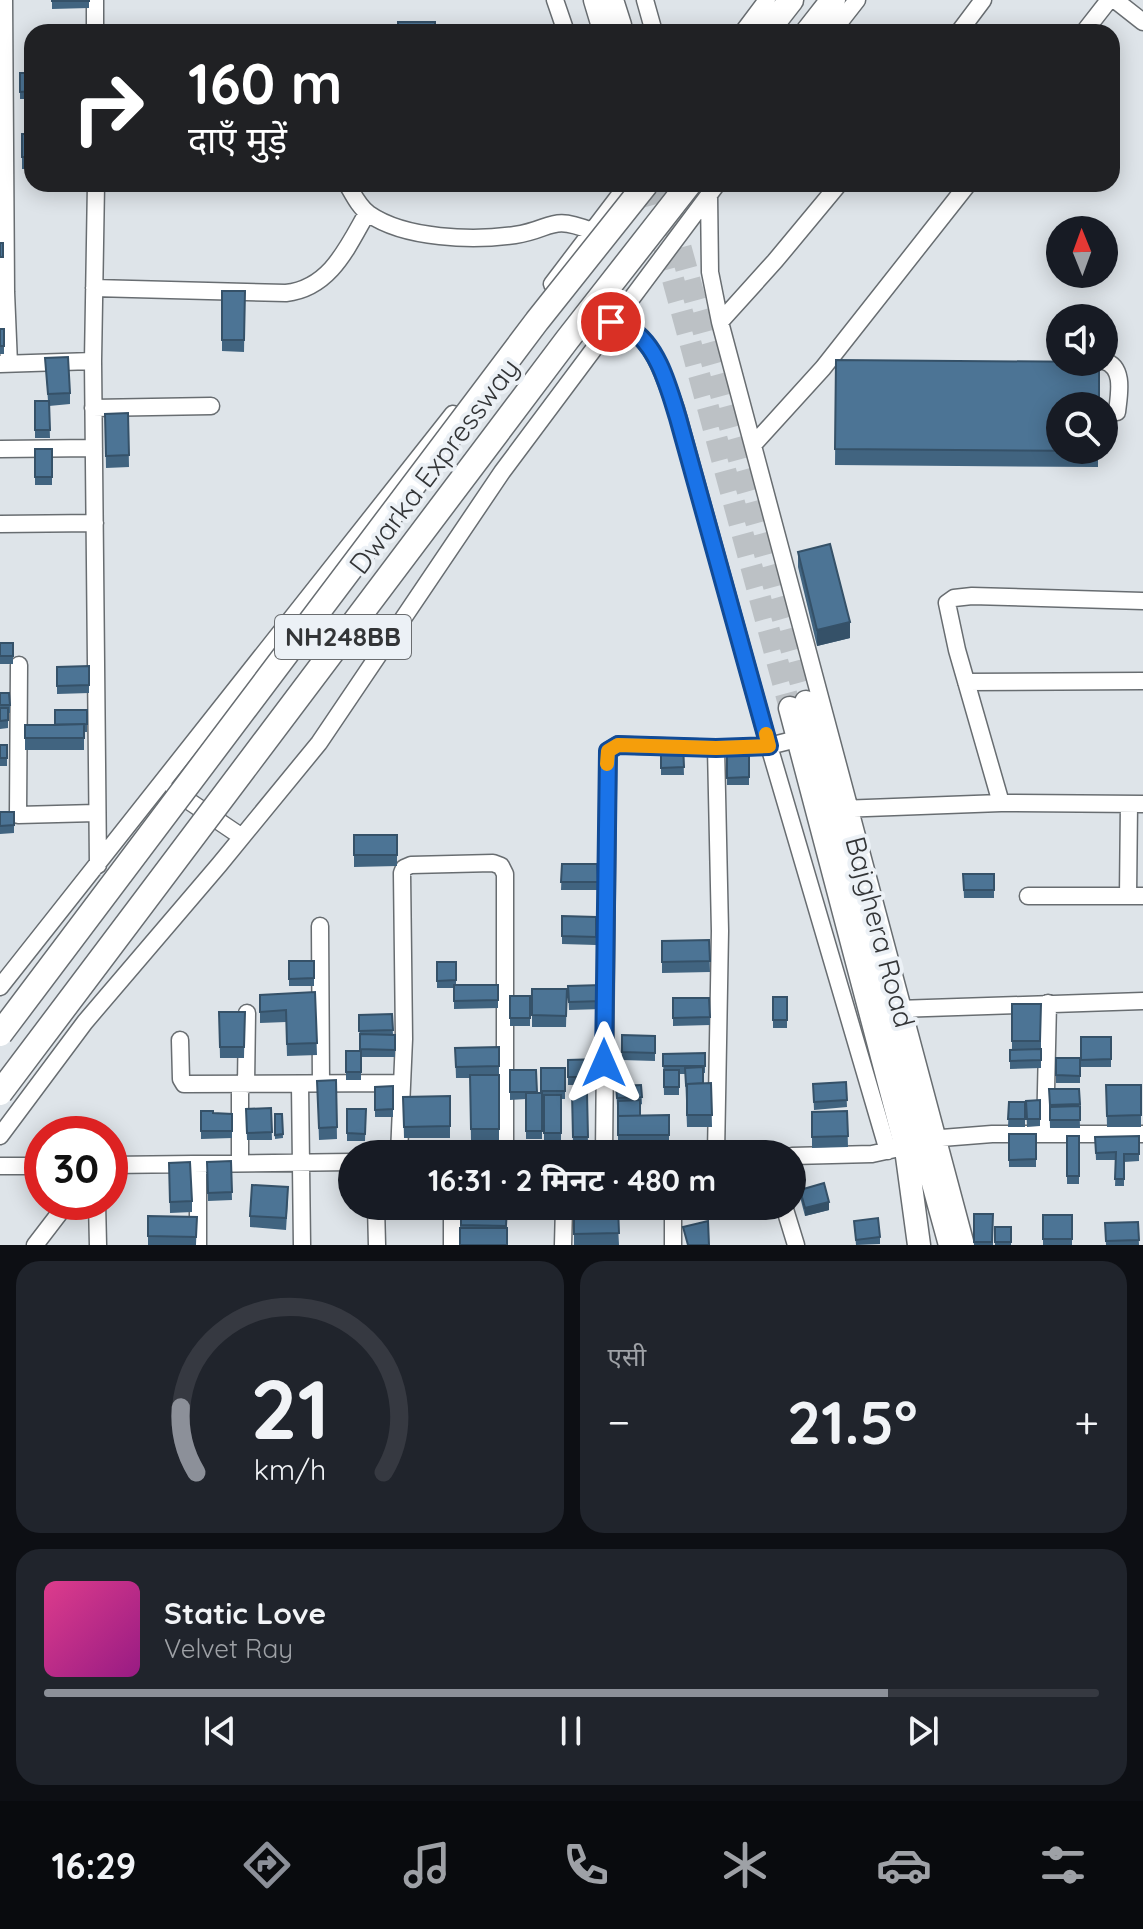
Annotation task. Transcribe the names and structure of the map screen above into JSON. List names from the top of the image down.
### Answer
{
  "streets": {
    "highway": ["Dwarka Expressway", "NH248BB"],
    "main road": ["Bajghera Road"]
  },
  "north": "top",
  "page": {
    "turn": ["160 m", "दाएँ मुड़ें"],
    "limit": "30",
    "trip": "16:31 · 2 मिनट · 480 m",
    "tile": "एसी",
    "heat": ["−", "21.5°", "+"],
    "song": ["Static Love", "Velvet Ray"],
    "tabs": "16:29",
    "gauge": ["21", "km/h"]
  }
}
